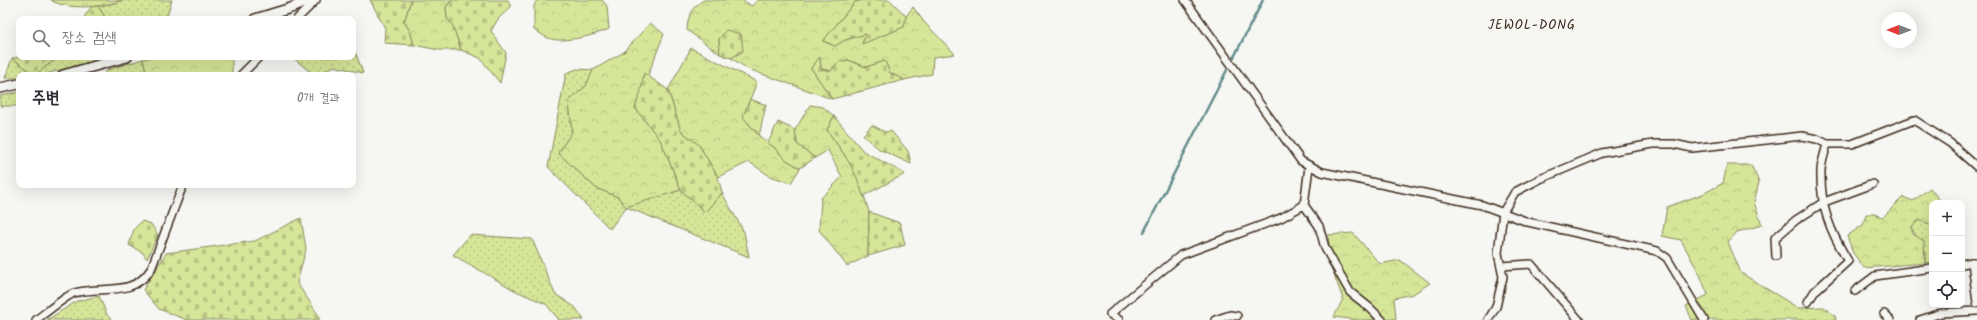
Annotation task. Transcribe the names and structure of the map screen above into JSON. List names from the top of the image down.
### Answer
{
  "districts": ["JEWOL-DONG"],
  "north": "left",
  "page": {
    "search": "장소 검색",
    "heading": ["주변", "0개 결과"],
    "map_buttons": ["+", "−"]
  }
}
